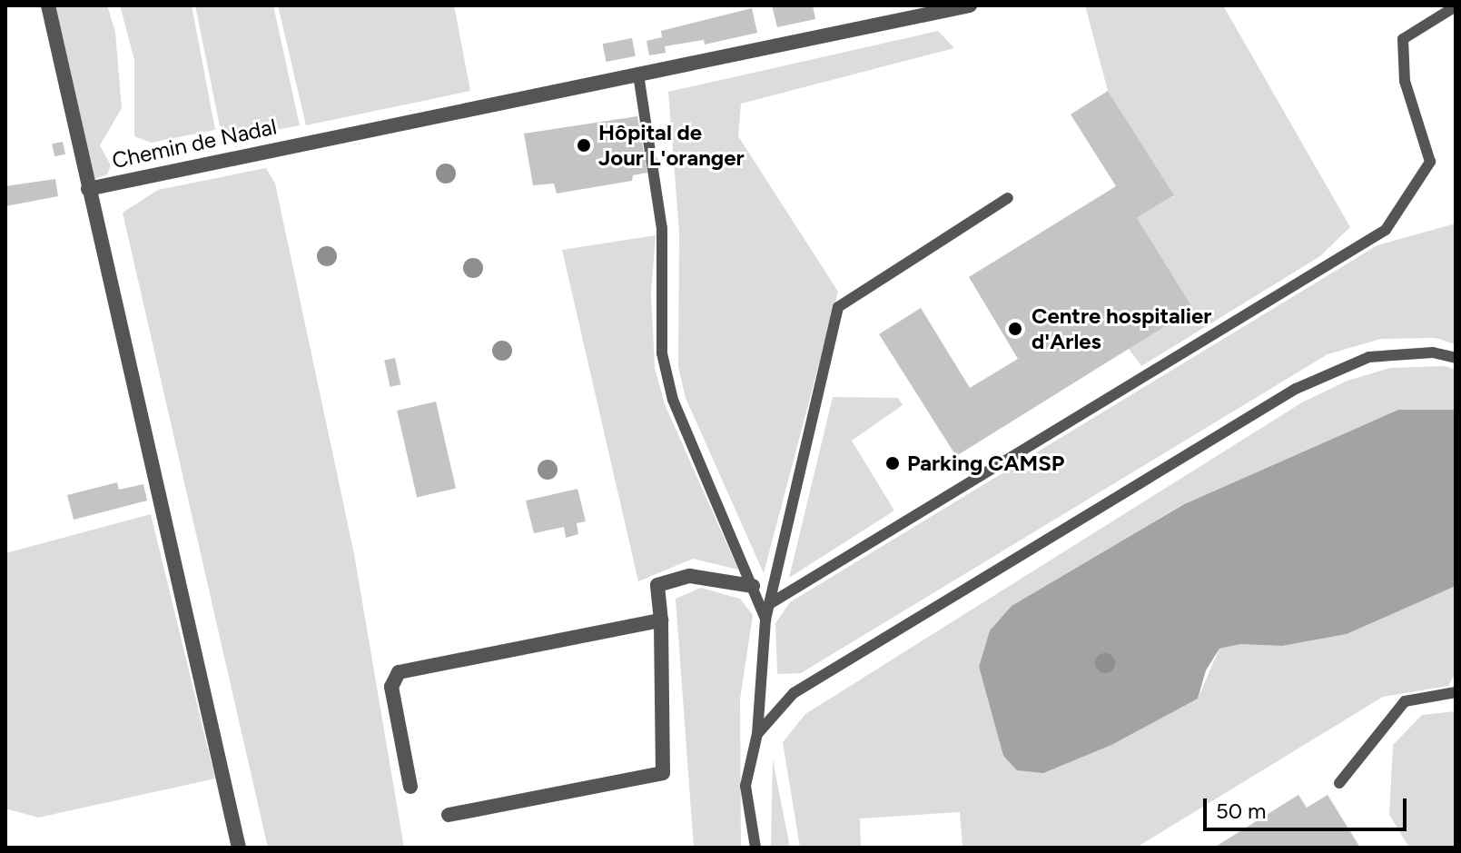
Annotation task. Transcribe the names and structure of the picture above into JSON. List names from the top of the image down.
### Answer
{
  "streets": {
    "street": ["Chemin de Nadal"]
  },
  "places": ["Hôpital de Jour L'oranger", "Centre hospitalier d'Arles", "Parking CAMSP"],
  "scale_bar": "50 m"
}
